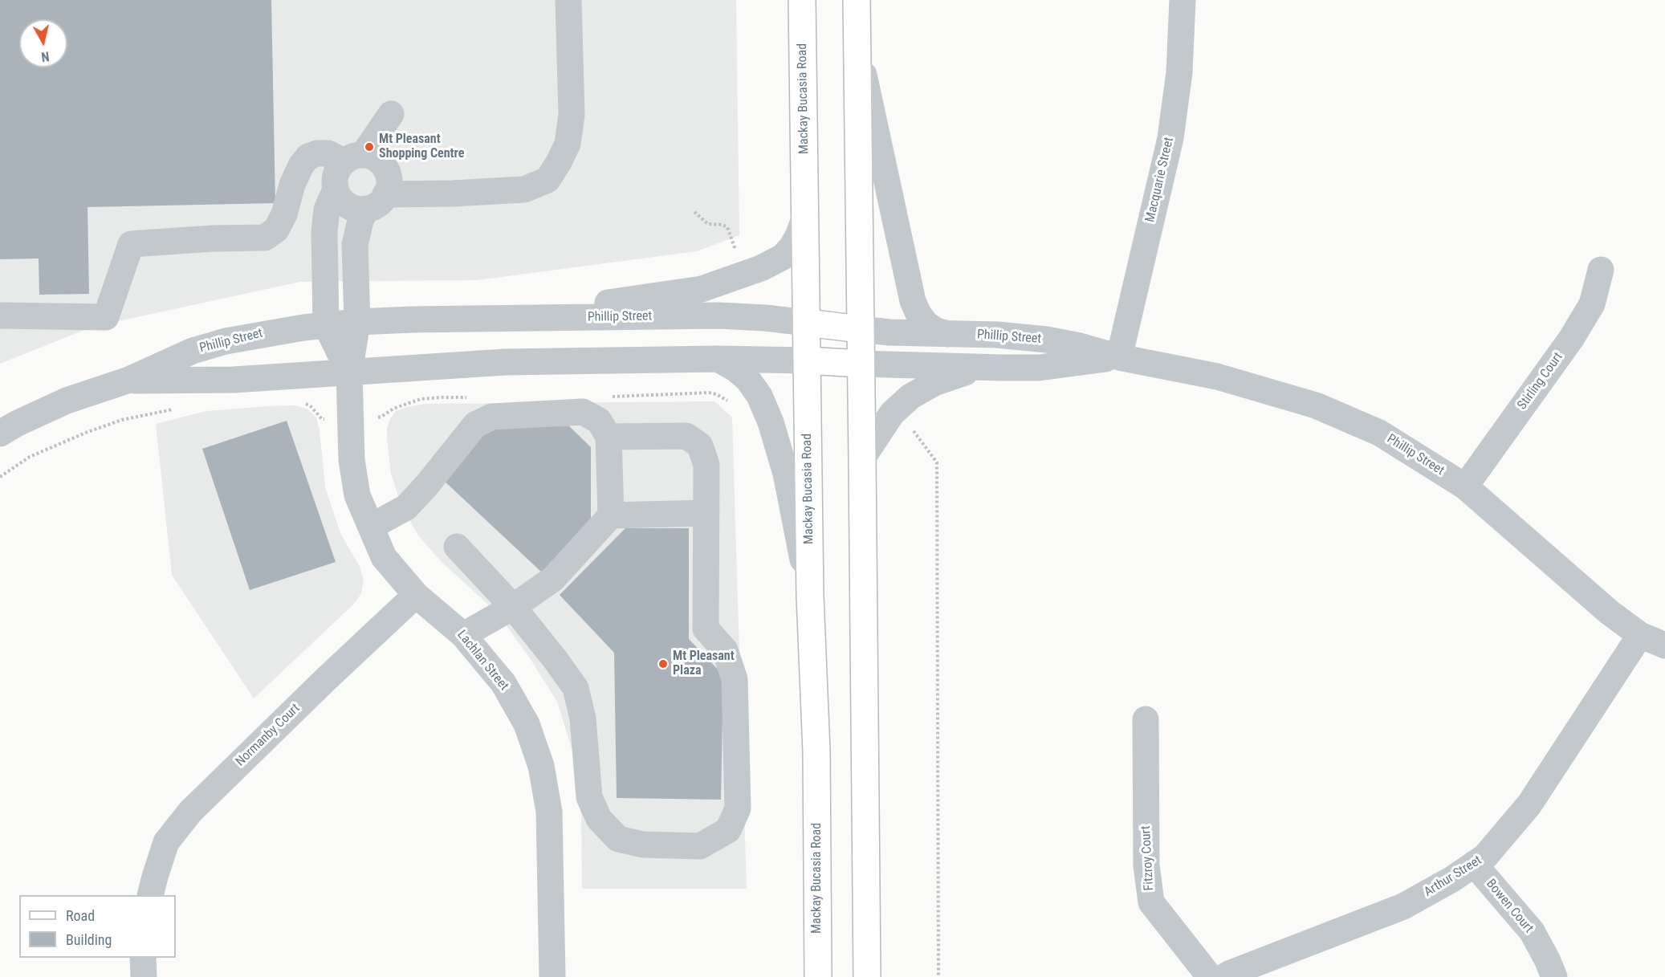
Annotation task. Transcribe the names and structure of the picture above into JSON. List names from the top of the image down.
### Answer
{
  "streets": {
    "main road": ["Mackay Bucasia Road", "Phillip Street"],
    "street": [
      "Macquarie Street",
      "Stirling Court",
      "Lachlan Street",
      "Normanby Court",
      "Fitzroy Court",
      "Arthur Street",
      "Bowen Court"
    ]
  },
  "crossings": [
    ["Mackay Bucasia Road", "Phillip Street"],
    ["Macquarie Street", "Phillip Street"],
    ["Phillip Street", "Stirling Court"],
    ["Phillip Street", "Lachlan Street"],
    ["Phillip Street", "Arthur Street"],
    ["Lachlan Street", "Normanby Court"],
    ["Arthur Street", "Bowen Court"]
  ],
  "places": ["Mt Pleasant Shopping Centre", "Mt Pleasant Plaza"],
  "legend": ["Road", "Building"],
  "north": "bottom"
}
